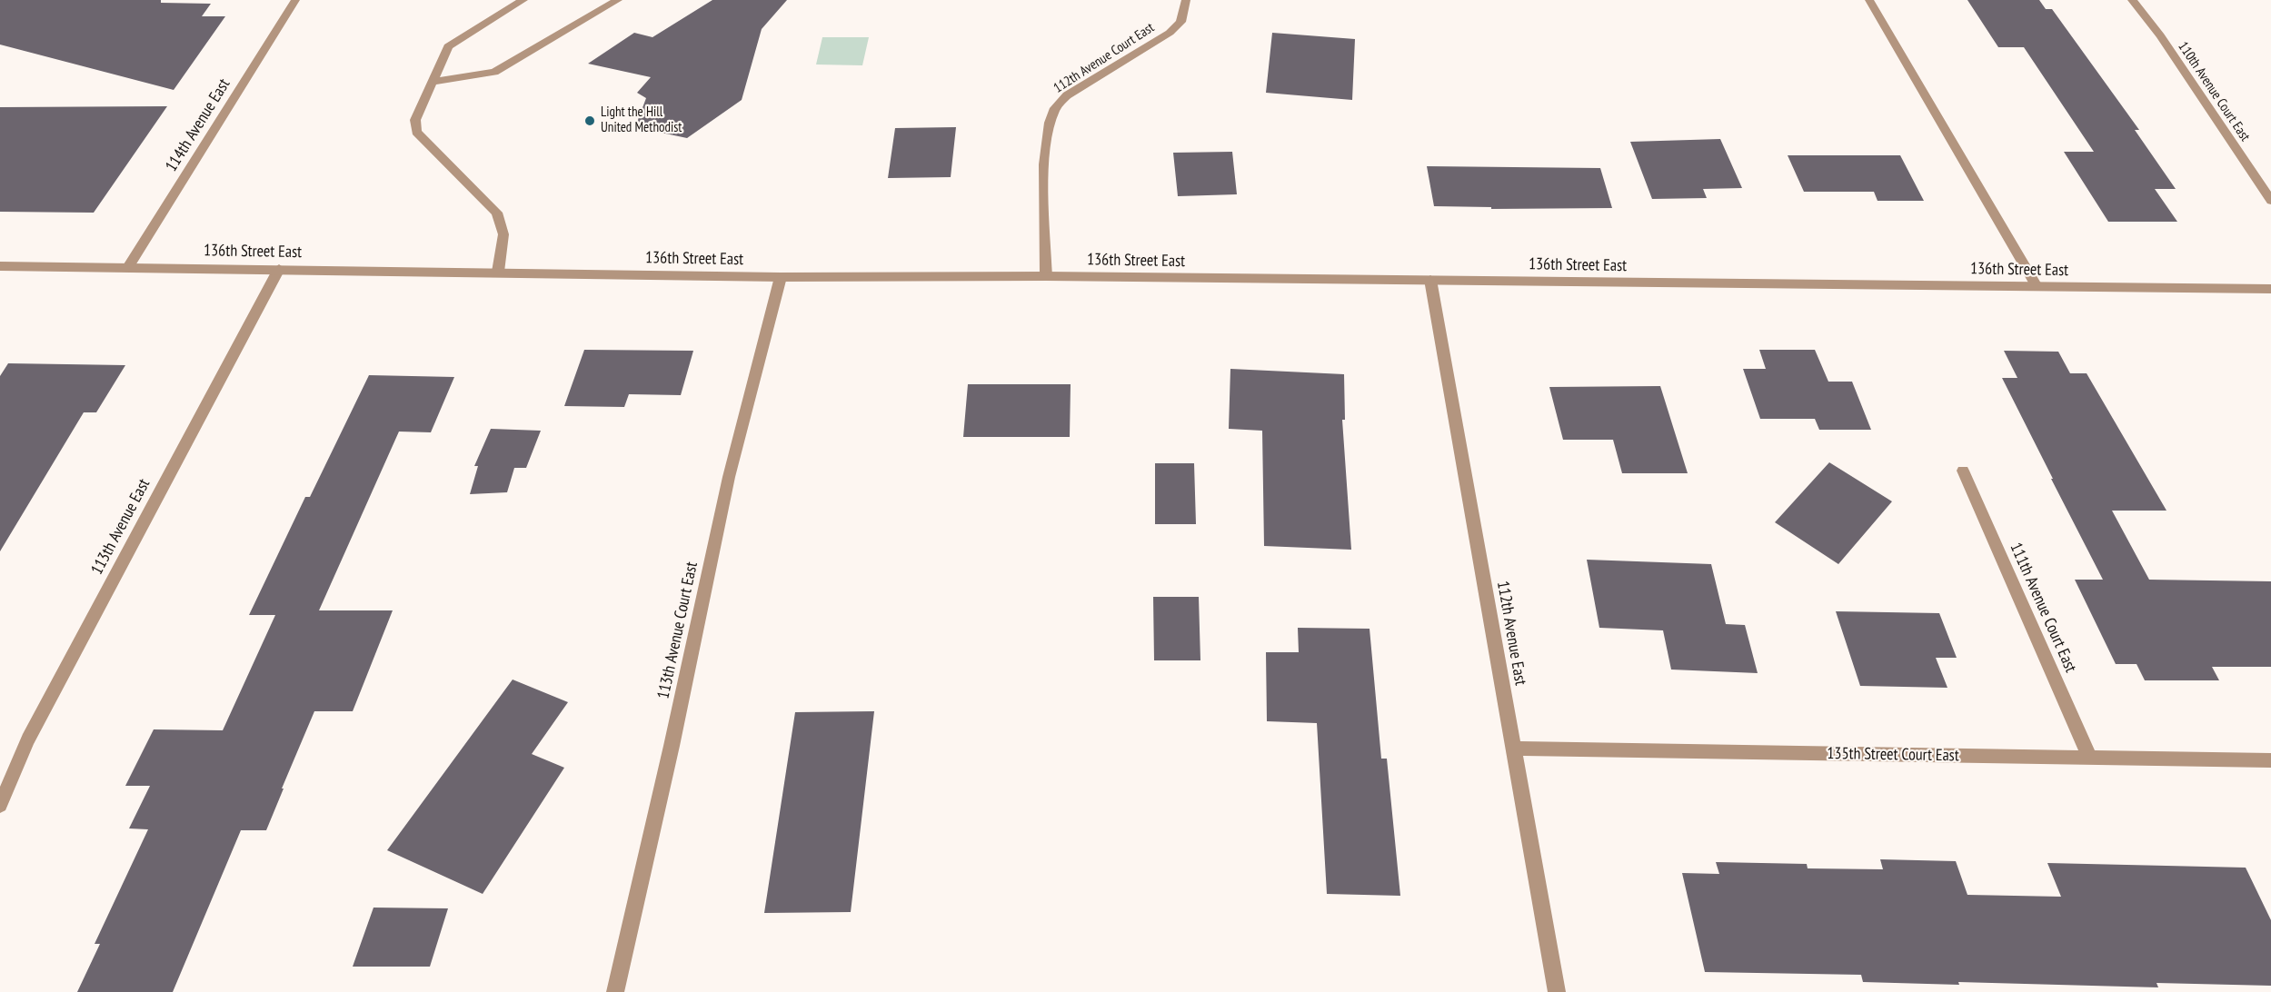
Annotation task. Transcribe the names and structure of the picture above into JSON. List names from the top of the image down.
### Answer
{
  "streets": {
    "street": [
      "112th Avenue Court East",
      "110th Avenue Court East",
      "114th Avenue East",
      "136th Street East",
      "113th Avenue East",
      "111th Avenue Court East",
      "113th Avenue Court East",
      "112th Avenue East",
      "135th Street Court East"
    ]
  },
  "crossings": [
    ["112th Avenue Court East", "136th Street East"],
    ["114th Avenue East", "136th Street East"],
    ["136th Street East", "113th Avenue East"],
    ["136th Street East", "113th Avenue Court East"],
    ["136th Street East", "112th Avenue East"],
    ["111th Avenue Court East", "135th Street Court East"],
    ["112th Avenue East", "135th Street Court East"]
  ],
  "places": ["Light the Hill United Methodist"]
}
